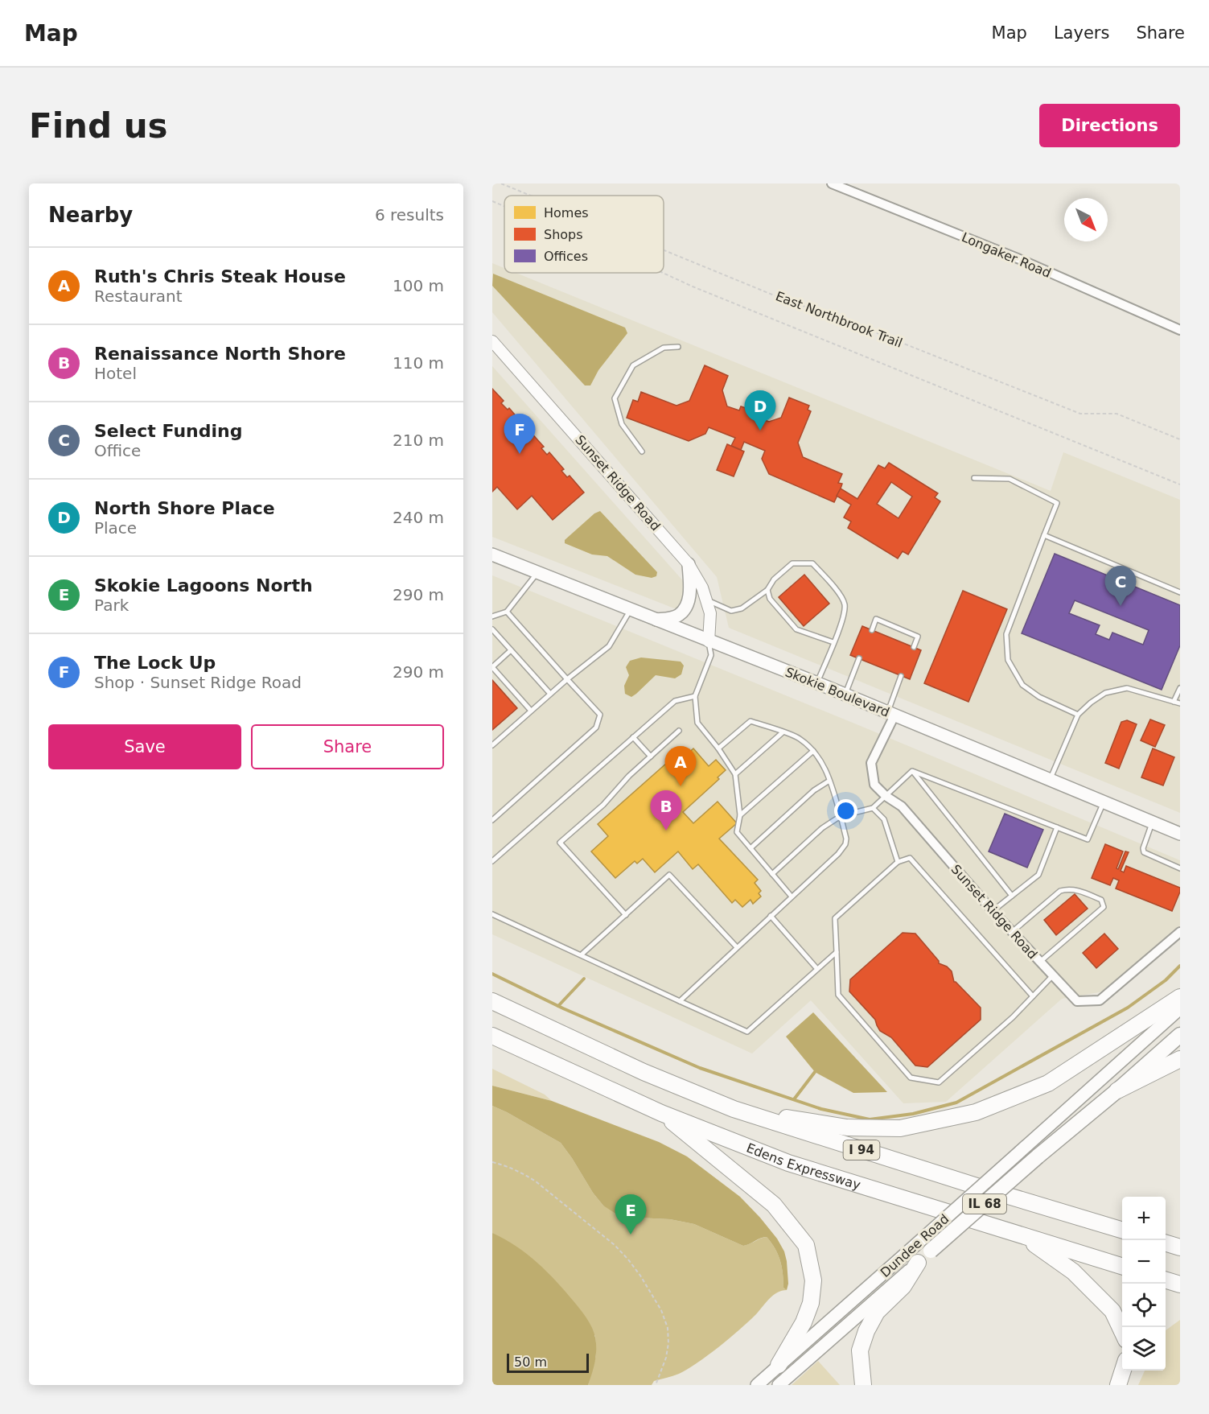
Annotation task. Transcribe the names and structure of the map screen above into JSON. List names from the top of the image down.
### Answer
{
  "streets": {
    "highway": ["I 94", "Edens Expressway"],
    "main road": ["Skokie Boulevard", "IL 68", "Dundee Road"],
    "street": ["Longaker Road", "Sunset Ridge Road"],
    "path": ["East Northbrook Trail"]
  },
  "crossings": [
    ["Sunset Ridge Road", "Skokie Boulevard"]
  ],
  "legend": ["Homes", "Shops", "Offices"],
  "scale_bar": "50 m",
  "north": "bottom right",
  "page": {
    "header": "Map",
    "nav": ["Map", "Layers", "Share"],
    "buttons": [
      "Directions",
      ["Save", "Share"]
    ],
    "title": "Find us",
    "heading": ["Nearby", "6 results"],
    "list": [
      {
        "mark": "A",
        "name": "Ruth's Chris Steak House",
        "note": "Restaurant",
        "value": "100 m"
      },
      {
        "mark": "B",
        "name": "Renaissance North Shore",
        "note": "Hotel",
        "value": "110 m"
      },
      {
        "mark": "C",
        "name": "Select Funding",
        "note": "Office",
        "value": "210 m"
      },
      {
        "mark": "D",
        "name": "North Shore Place",
        "note": "Place",
        "value": "240 m"
      },
      {
        "mark": "E",
        "name": "Skokie Lagoons North",
        "note": "Park",
        "value": "290 m"
      },
      {
        "mark": "F",
        "name": "The Lock Up",
        "note": "Shop · Sunset Ridge Road",
        "value": "290 m"
      }
    ],
    "pins": [
      "D",
      "F",
      "C",
      "A",
      "B",
      "E"
    ],
    "map_buttons": ["+", "−"],
    "scale": "50 m"
  }
}
